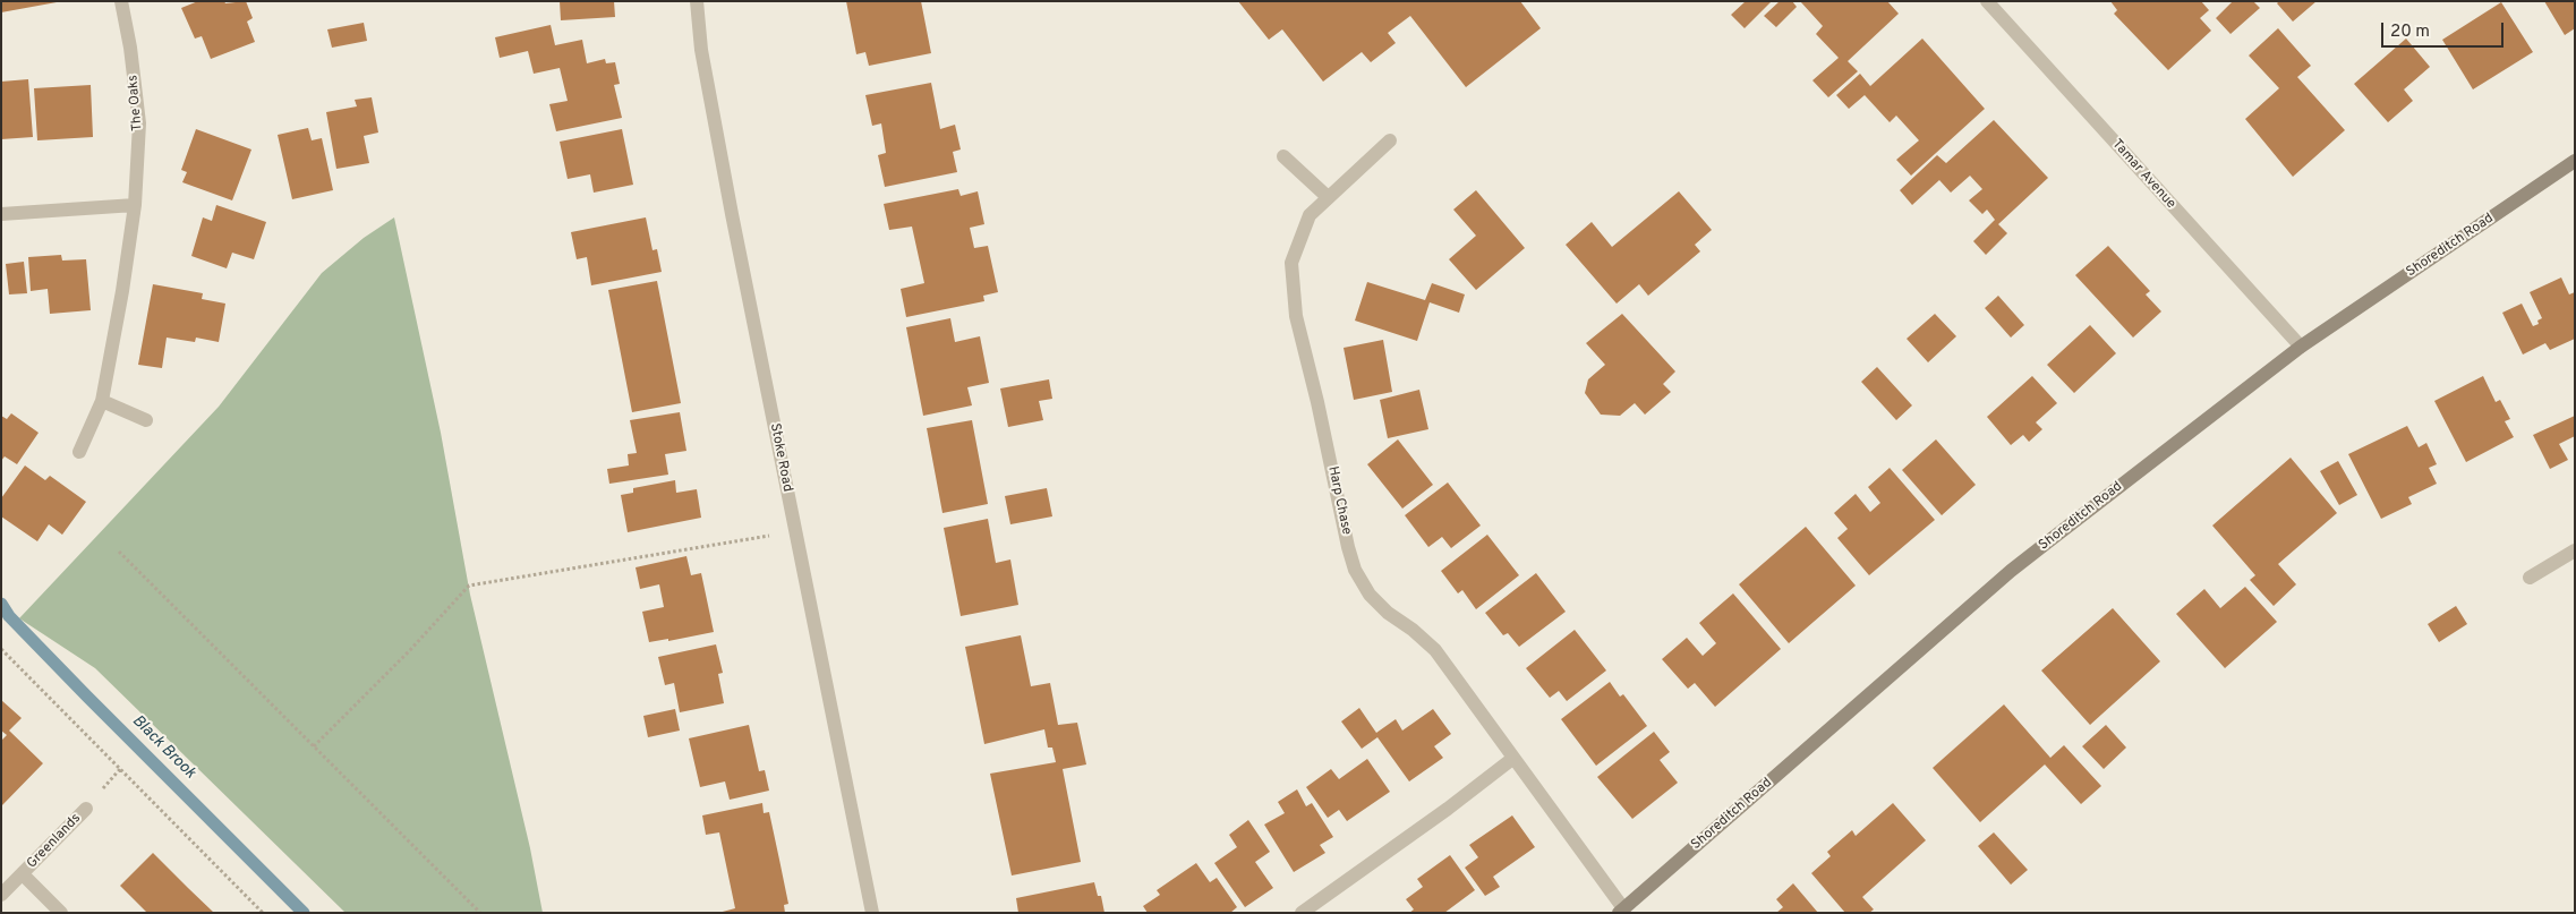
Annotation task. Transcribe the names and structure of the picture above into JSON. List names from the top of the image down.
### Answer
{
  "streets": {
    "main road": ["Shoreditch Road"],
    "street": [
      "The Oaks",
      "Tamar Avenue",
      "Stoke Road",
      "Harp Chase",
      "Greenlands"
    ]
  },
  "crossings": [
    ["Tamar Avenue", "Shoreditch Road"],
    ["Shoreditch Road", "Harp Chase"]
  ],
  "water": ["Black Brook"],
  "scale_bar": "20 m"
}
